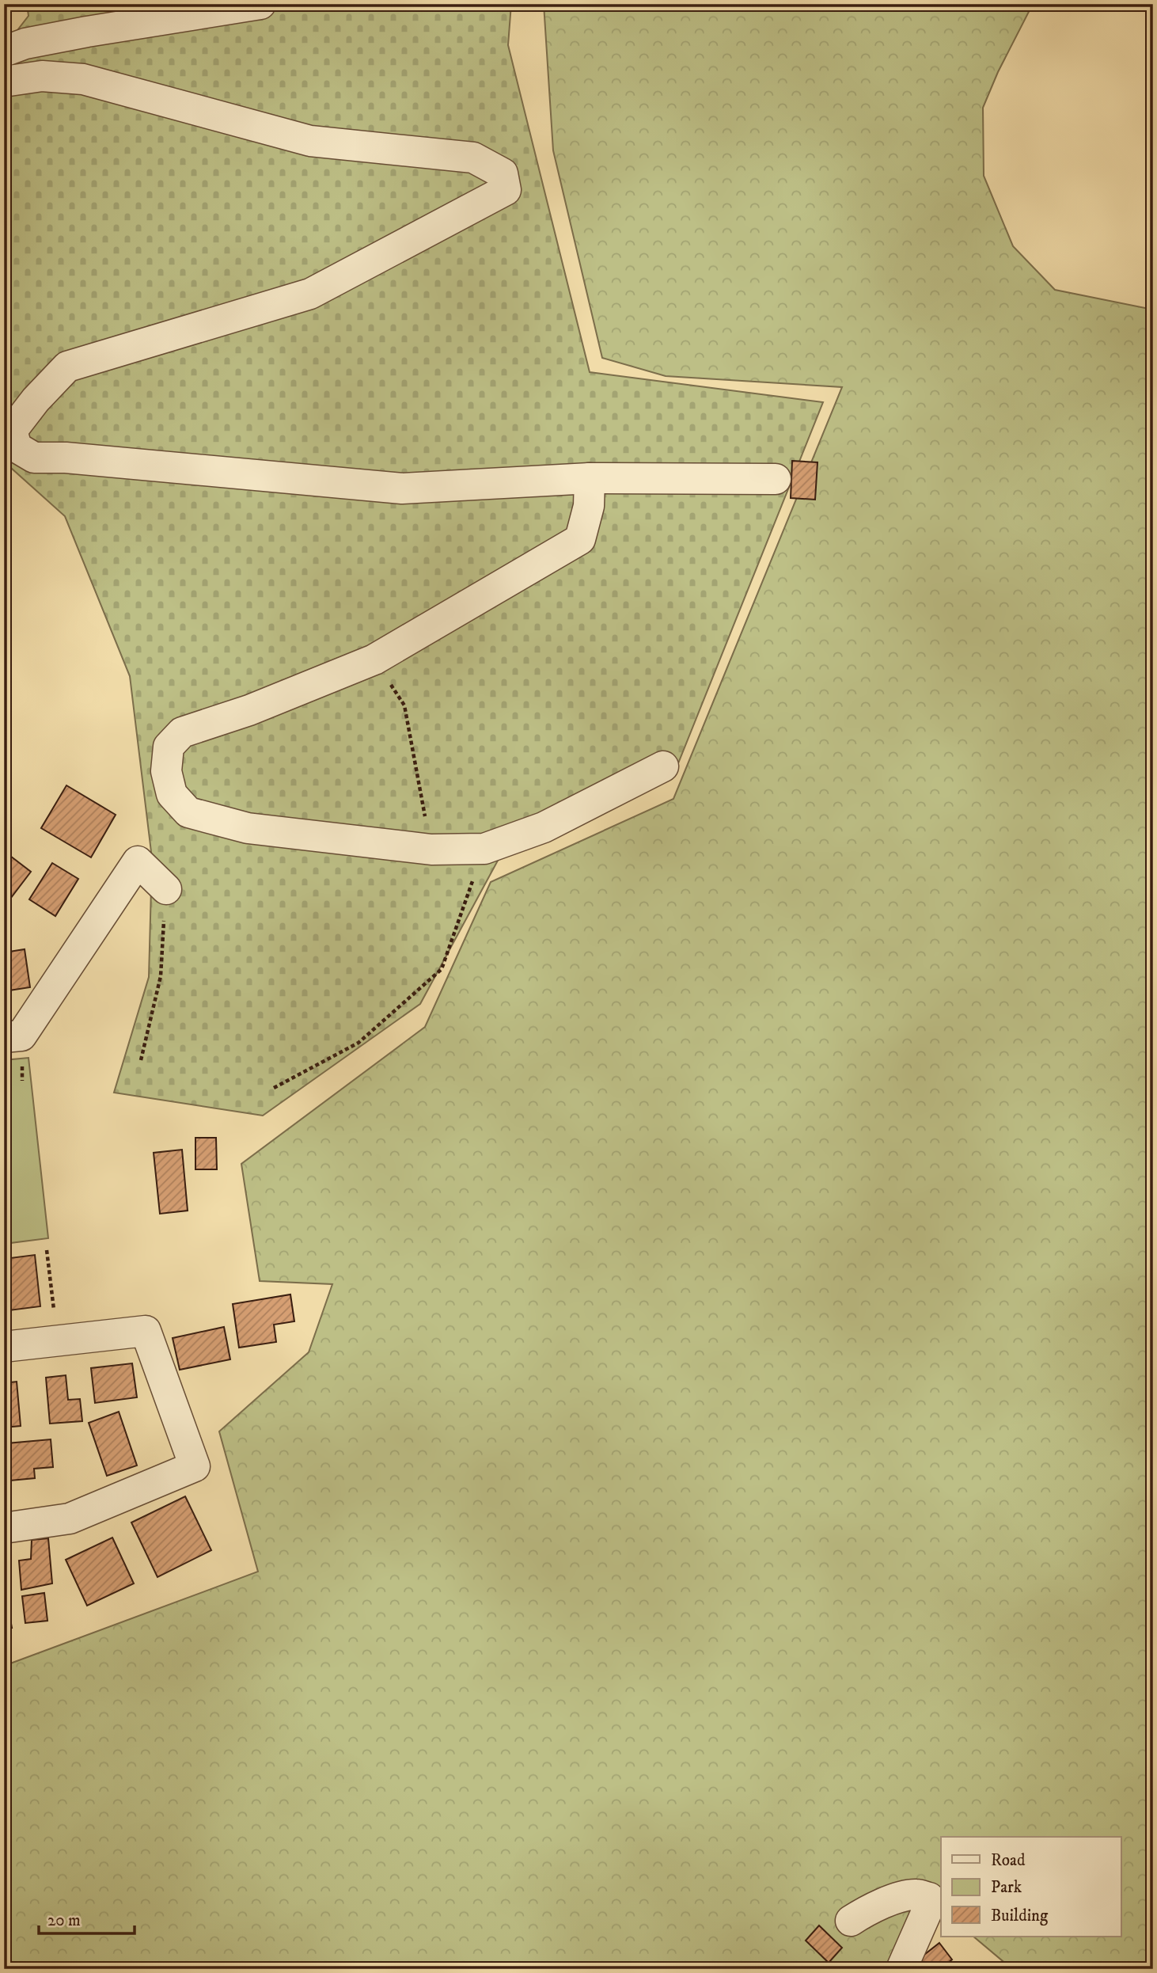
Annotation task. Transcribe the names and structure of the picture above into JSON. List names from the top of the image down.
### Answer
{
  "legend": ["Road", "Park", "Building"],
  "scale_bar": "20 m"
}
